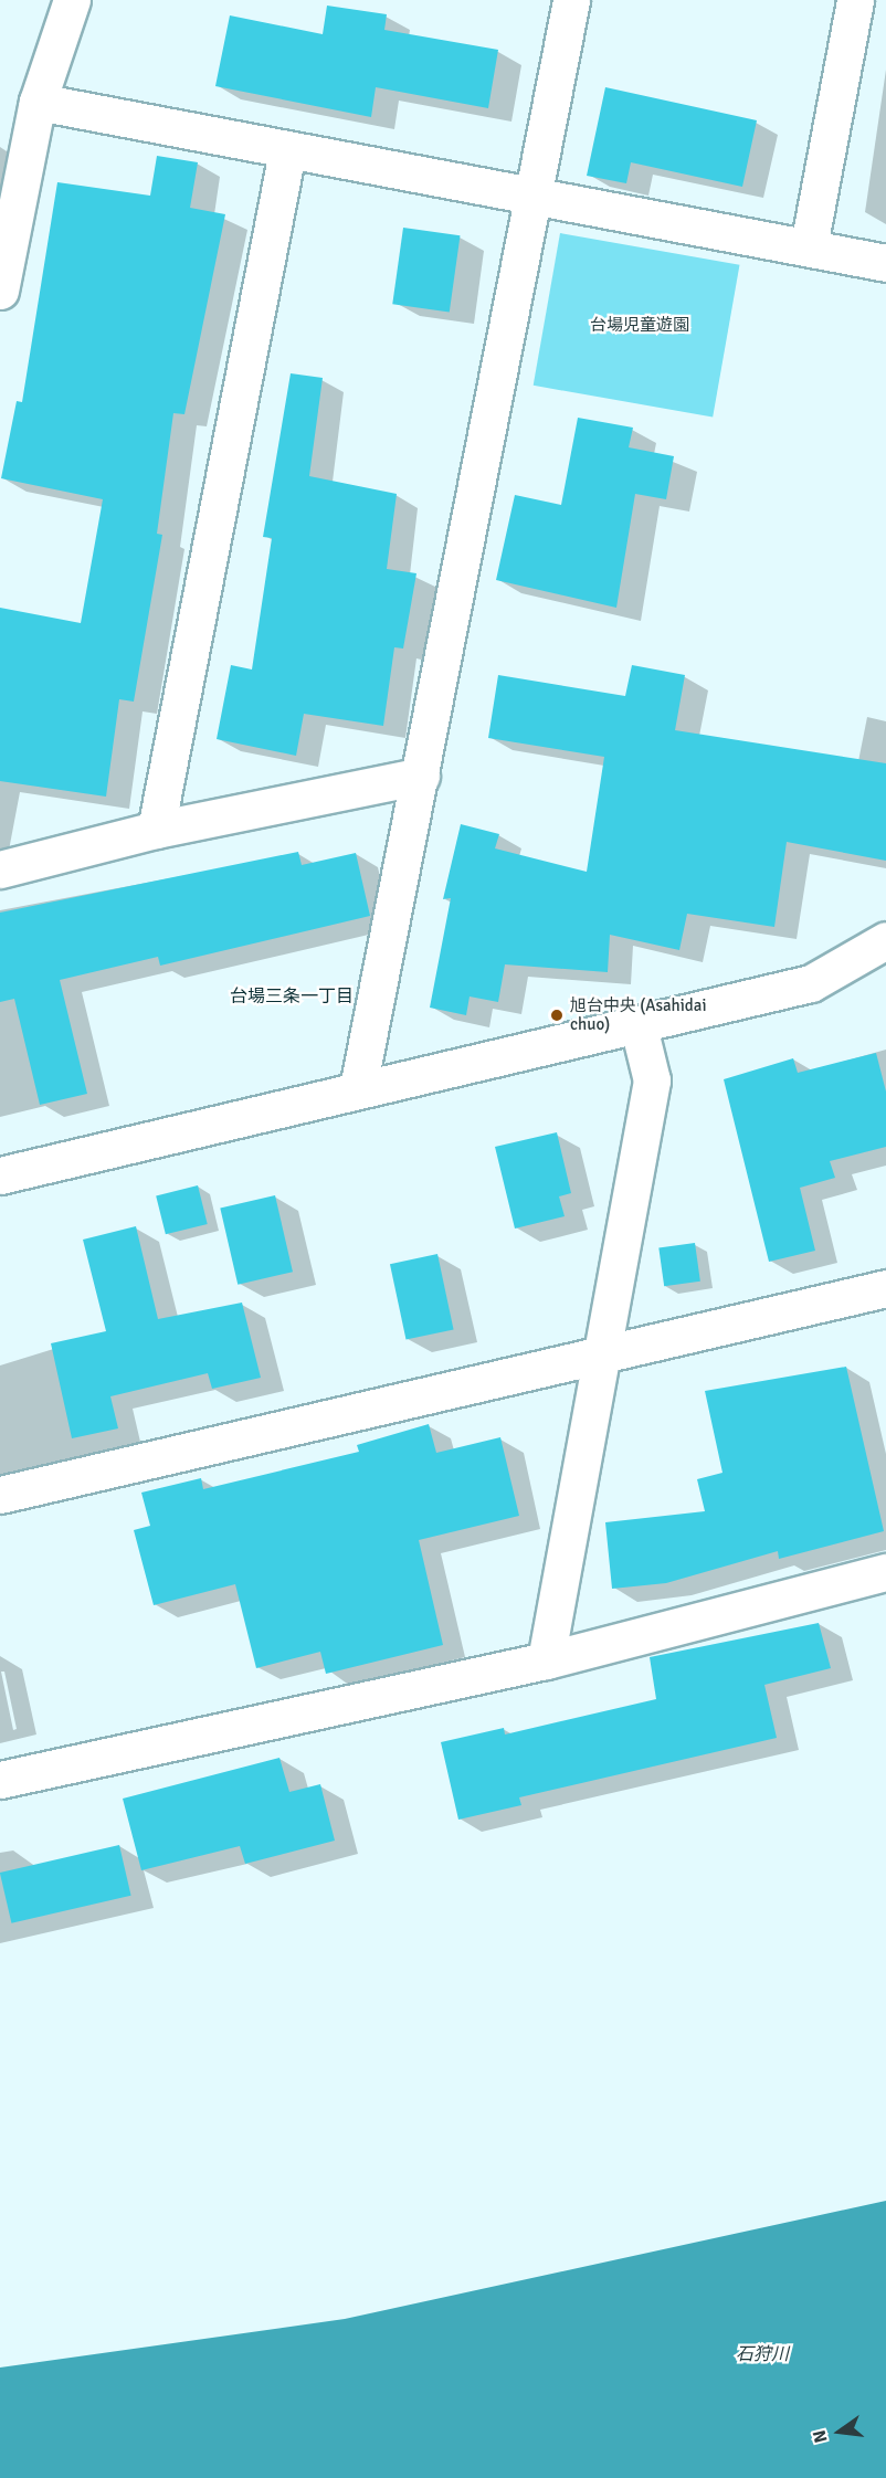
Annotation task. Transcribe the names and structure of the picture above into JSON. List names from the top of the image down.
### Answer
{
  "districts": ["台場三条一丁目"],
  "water": ["石狩川"],
  "parks": ["台場児童遊園"],
  "places": ["旭台中央 (Asahidai chuo)"],
  "north": "left"
}
